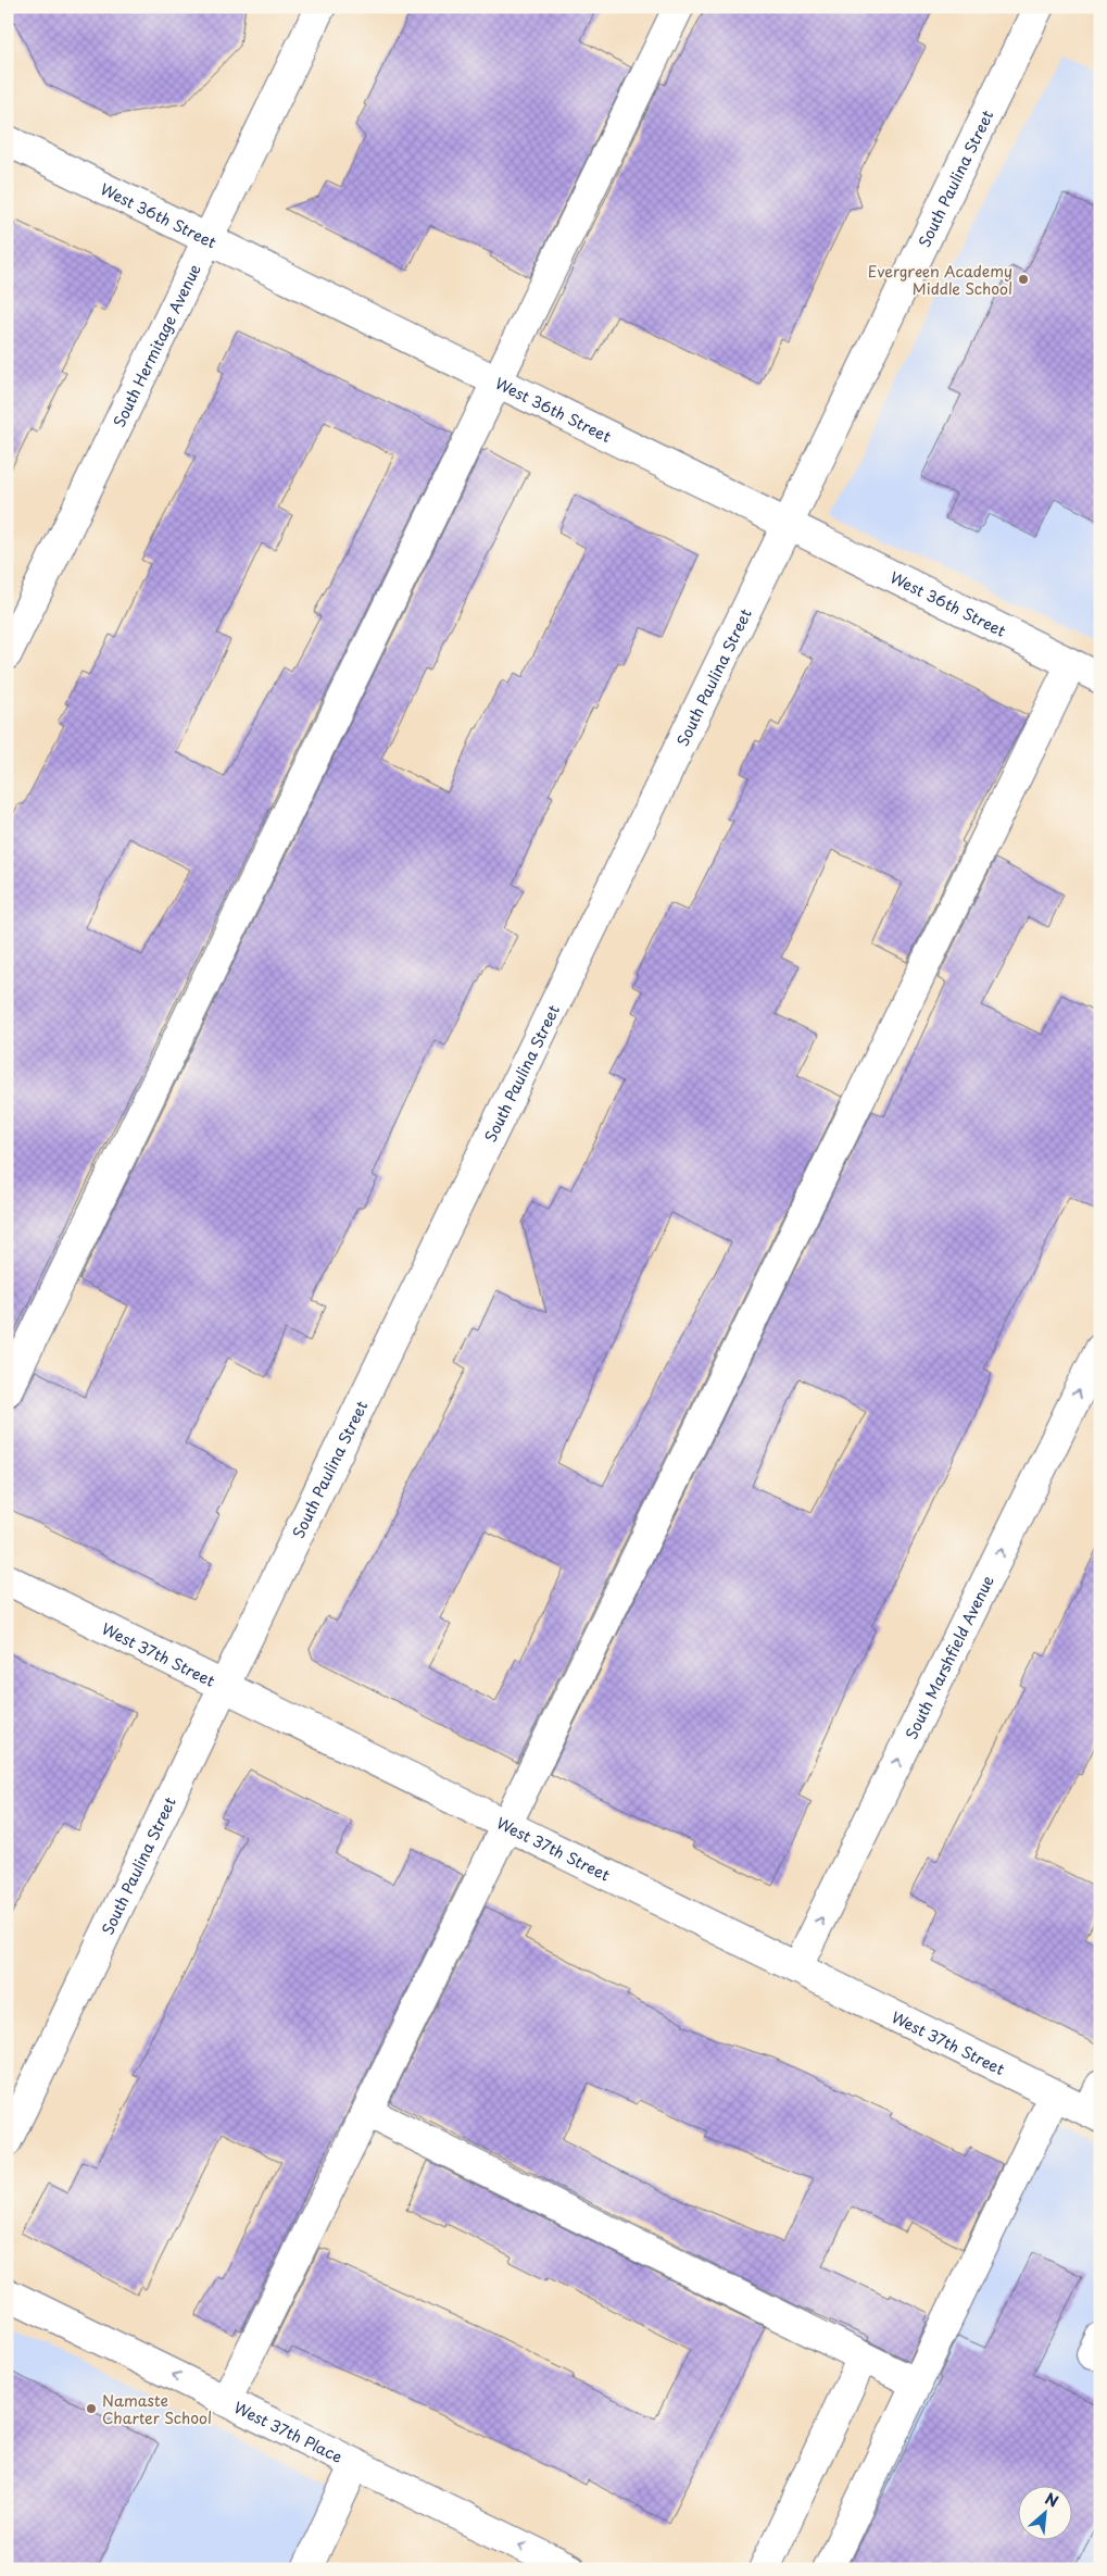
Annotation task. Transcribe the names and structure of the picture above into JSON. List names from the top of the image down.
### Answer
{
  "streets": {
    "street": [
      "South Paulina Street",
      "West 36th Street",
      "South Hermitage Avenue",
      "West 37th Street",
      "South Marshfield Avenue",
      "West 37th Place"
    ]
  },
  "crossings": [
    ["South Paulina Street", "West 36th Street"],
    ["South Paulina Street", "West 37th Street"],
    ["West 36th Street", "South Hermitage Avenue"],
    ["West 37th Street", "South Marshfield Avenue"]
  ],
  "one_way": ["South Marshfield Avenue", "West 37th Place"],
  "places": ["Evergreen Academy Middle School", "Namaste Charter School"],
  "north": "top right"
}
